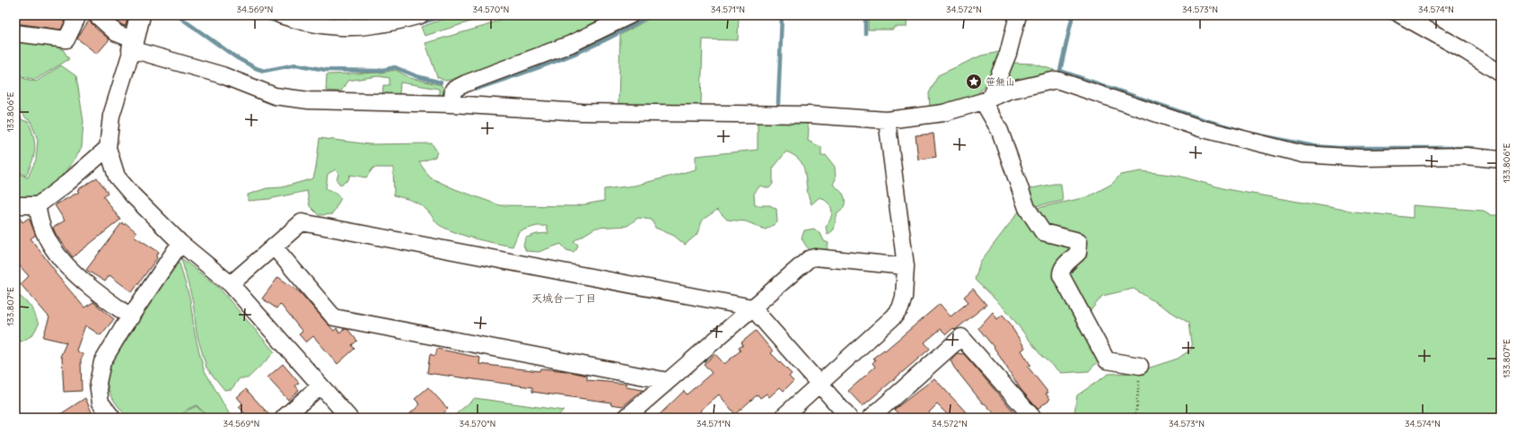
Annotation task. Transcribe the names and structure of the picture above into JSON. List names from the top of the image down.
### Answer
{
  "districts": ["天城台一丁目"],
  "places": {
    "place": ["笹無山"]
  },
  "coordinates": [
    "34.569°N",
    "34.570°N",
    "34.571°N",
    "34.572°N",
    "34.573°N",
    "34.574°N",
    "133.806°E",
    "133.807°E"
  ]
}
